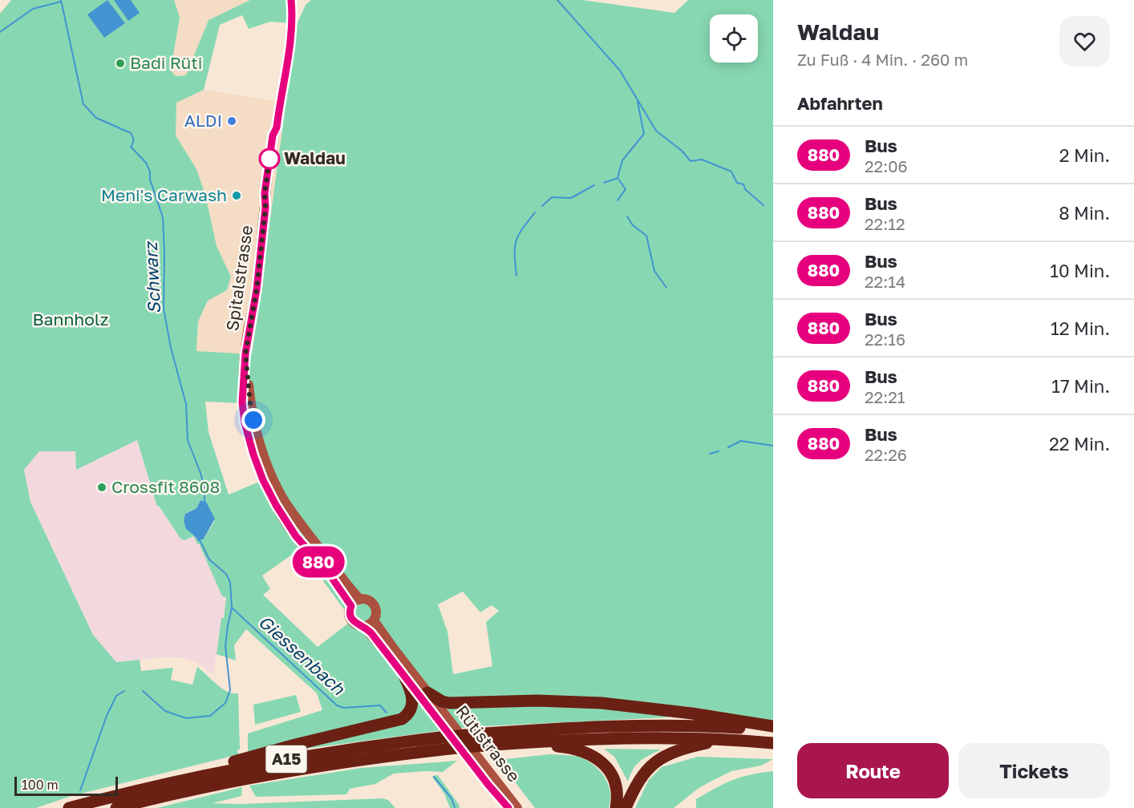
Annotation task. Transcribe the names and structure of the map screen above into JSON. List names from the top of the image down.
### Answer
{
  "streets": {
    "highway": ["A15"],
    "main road": ["Spitalstrasse", "Rütistrasse"]
  },
  "water": ["Schwarz", "Giessenbach"],
  "parks": ["Bannholz"],
  "places": [
    "Badi Rüti",
    "ALDI",
    "Waldau",
    "Meni's Carwash",
    "Crossfit 8608"
  ],
  "lines": ["bus line 880"],
  "scale_bar": "100 m",
  "page": {
    "on_map": "880",
    "heading": [
      ["Waldau", "Zu Fuß · 4 Min. · 260 m"],
      "Abfahrten"
    ],
    "list": [
      {
        "mark": "880",
        "name": "Bus",
        "note": "22:06",
        "value": "2 Min."
      },
      {
        "mark": "880",
        "name": "Bus",
        "note": "22:12",
        "value": "8 Min."
      },
      {
        "mark": "880",
        "name": "Bus",
        "note": "22:14",
        "value": "10 Min."
      },
      {
        "mark": "880",
        "name": "Bus",
        "note": "22:16",
        "value": "12 Min."
      },
      {
        "mark": "880",
        "name": "Bus",
        "note": "22:21",
        "value": "17 Min."
      },
      {
        "mark": "880",
        "name": "Bus",
        "note": "22:26",
        "value": "22 Min."
      }
    ],
    "buttons": ["Route", "Tickets"],
    "scale": "100 m"
  }
}
